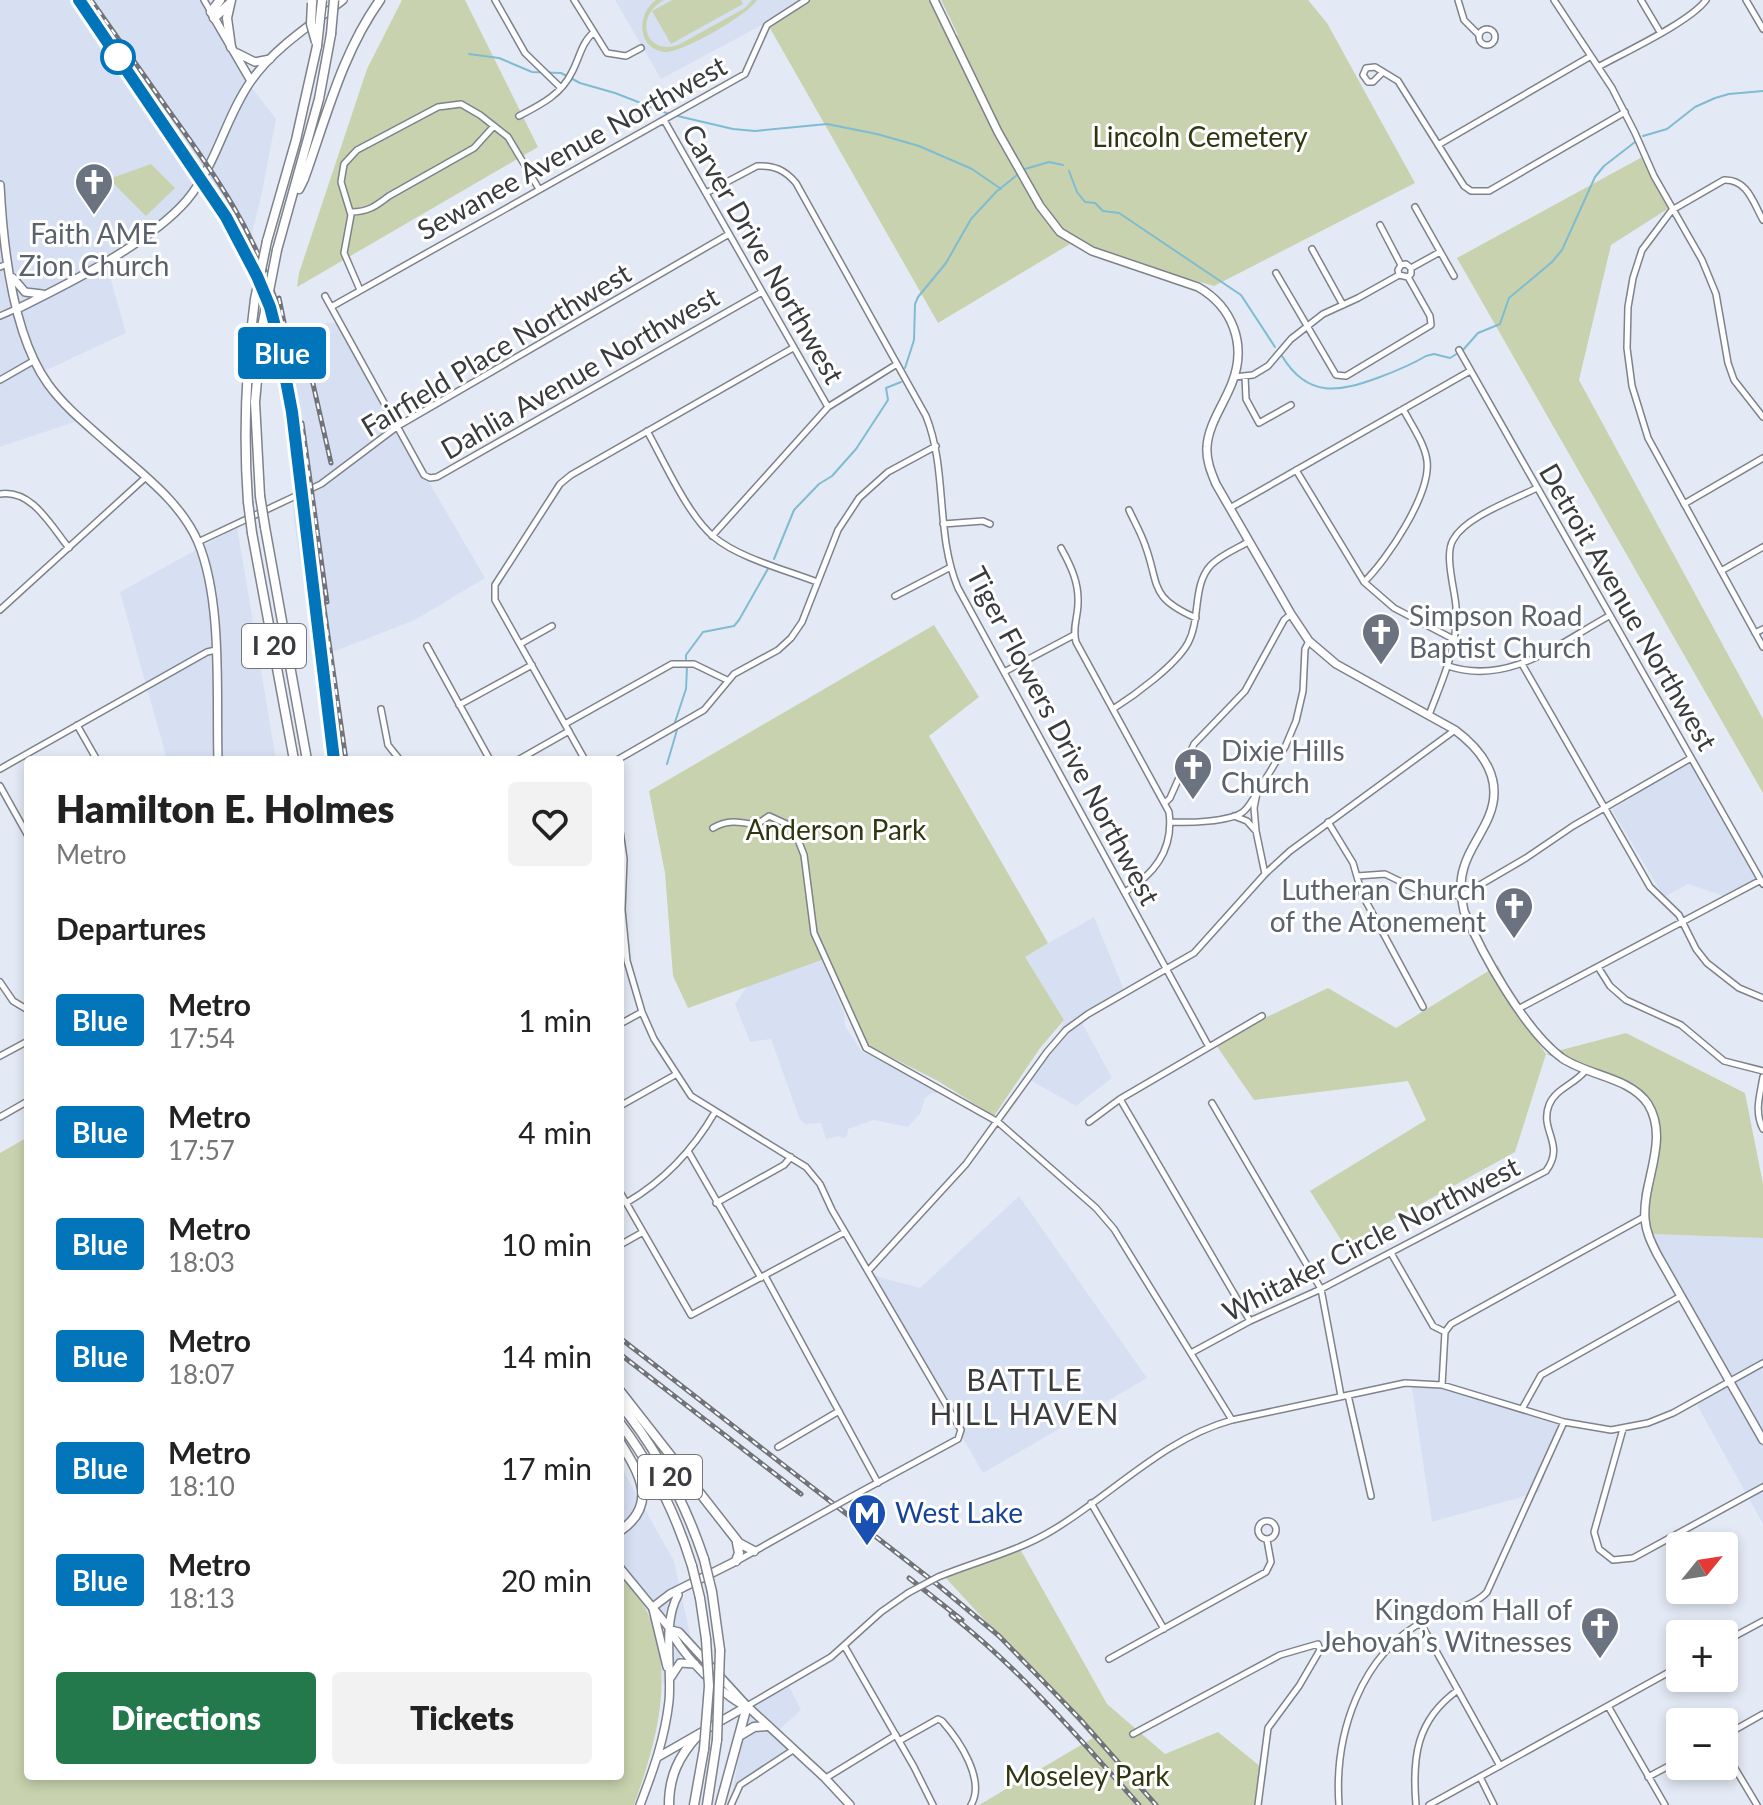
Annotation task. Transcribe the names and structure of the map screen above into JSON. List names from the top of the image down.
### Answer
{
  "streets": {
    "highway": ["I 20"],
    "street": [
      "Sewanee Avenue Northwest",
      "Carver Drive Northwest",
      "Fairfield Place Northwest",
      "Dahlia Avenue Northwest",
      "Detroit Avenue Northwest",
      "Tiger Flowers Drive Northwest",
      "Whitaker Circle Northwest"
    ]
  },
  "crossings": [
    ["Sewanee Avenue Northwest", "Carver Drive Northwest"],
    ["Carver Drive Northwest", "Fairfield Place Northwest"],
    ["Carver Drive Northwest", "Dahlia Avenue Northwest"],
    ["Carver Drive Northwest", "Tiger Flowers Drive Northwest"],
    ["Fairfield Place Northwest", "Dahlia Avenue Northwest"]
  ],
  "districts": ["BATTLE HILL HAVEN"],
  "parks": ["Lincoln Cemetery", "Anderson Park", "Moseley Park"],
  "places": {
    "church": [
      "Faith AME Zion Church",
      "Simpson Road Baptist Church",
      "Dixie Hills Church",
      "Lutheran Church of the Atonement",
      "Kingdom Hall of Jehovah’s Witnesses"
    ],
    "metro station": ["West Lake"]
  },
  "lines": ["metro line Blue"],
  "north": "top right",
  "page": {
    "on_map": "Blue",
    "heading": [
      ["Hamilton E. Holmes", "Metro"],
      "Departures"
    ],
    "list": [
      {
        "mark": "Blue",
        "name": "Metro",
        "note": "17:54",
        "value": "1 min"
      },
      {
        "mark": "Blue",
        "name": "Metro",
        "note": "17:57",
        "value": "4 min"
      },
      {
        "mark": "Blue",
        "name": "Metro",
        "note": "18:03",
        "value": "10 min"
      },
      {
        "mark": "Blue",
        "name": "Metro",
        "note": "18:07",
        "value": "14 min"
      },
      {
        "mark": "Blue",
        "name": "Metro",
        "note": "18:10",
        "value": "17 min"
      },
      {
        "mark": "Blue",
        "name": "Metro",
        "note": "18:13",
        "value": "20 min"
      }
    ],
    "map_buttons": ["+", "−"],
    "buttons": ["Directions", "Tickets"]
  }
}
